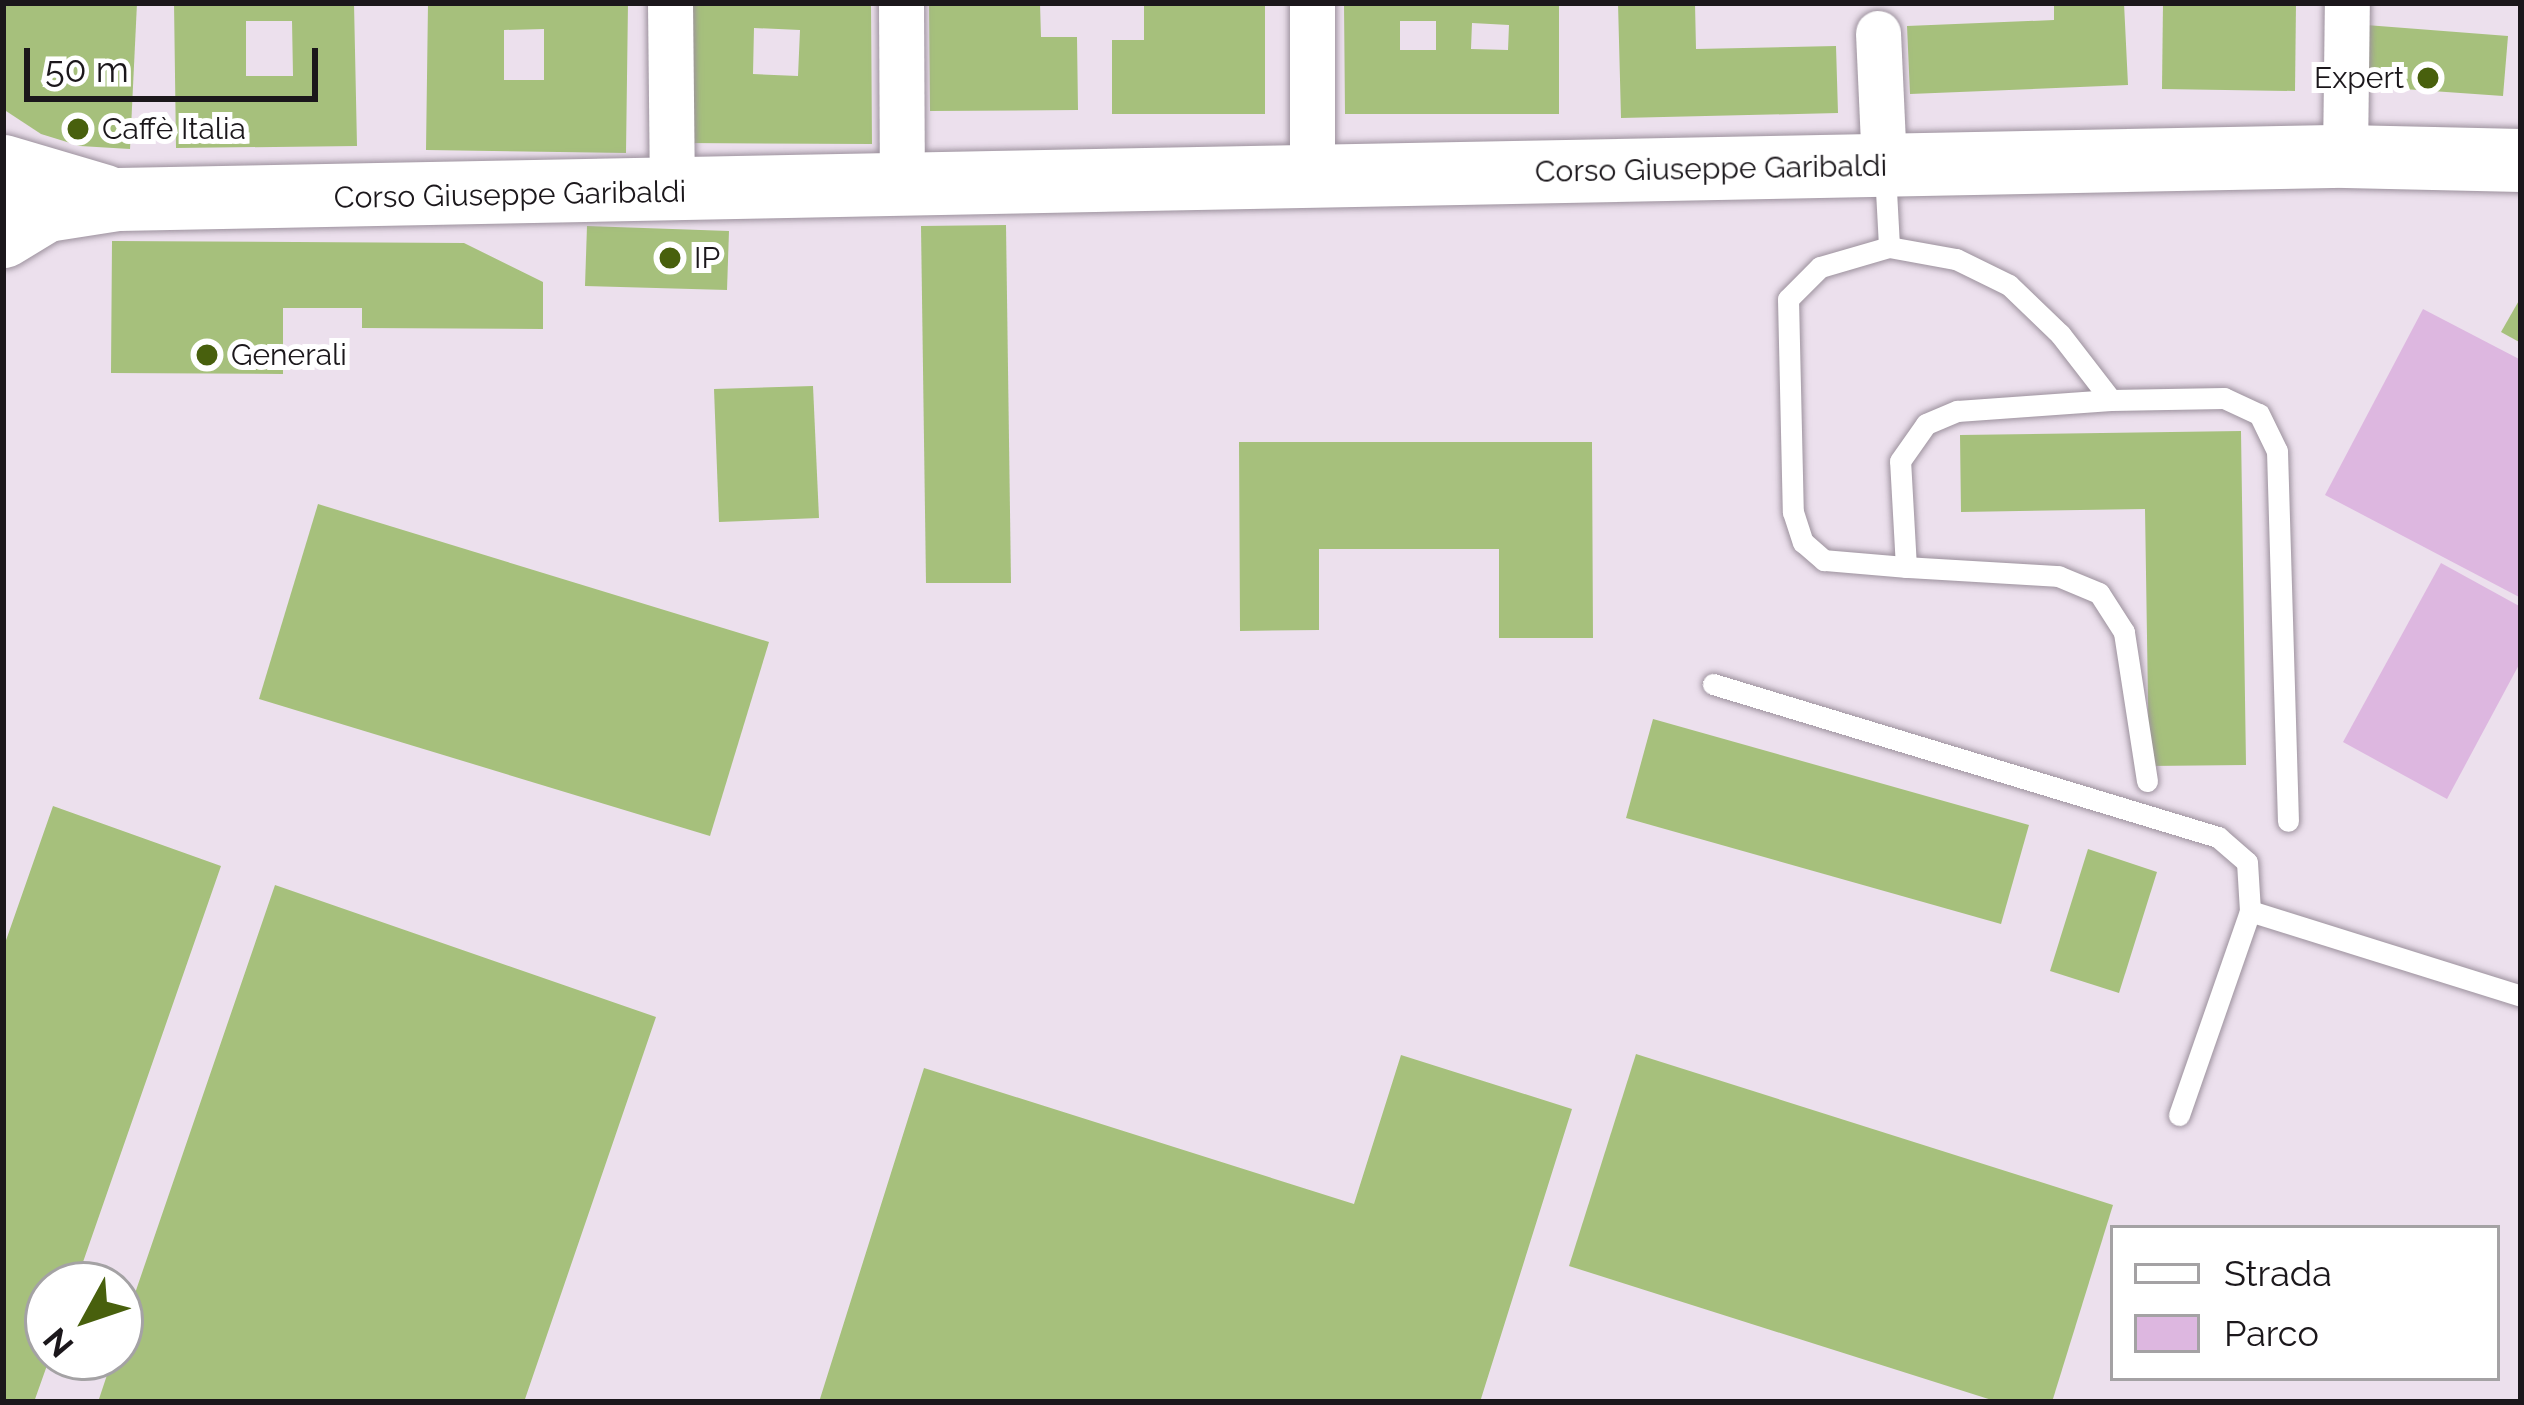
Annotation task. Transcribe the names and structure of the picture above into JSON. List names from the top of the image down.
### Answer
{
  "streets": {
    "main road": ["Corso Giuseppe Garibaldi"]
  },
  "places": [
    "Expert",
    "Caffè Italia",
    "IP",
    "Generali"
  ],
  "legend": ["Strada", "Parco"],
  "scale_bar": "50 m",
  "north": "bottom left"
}
